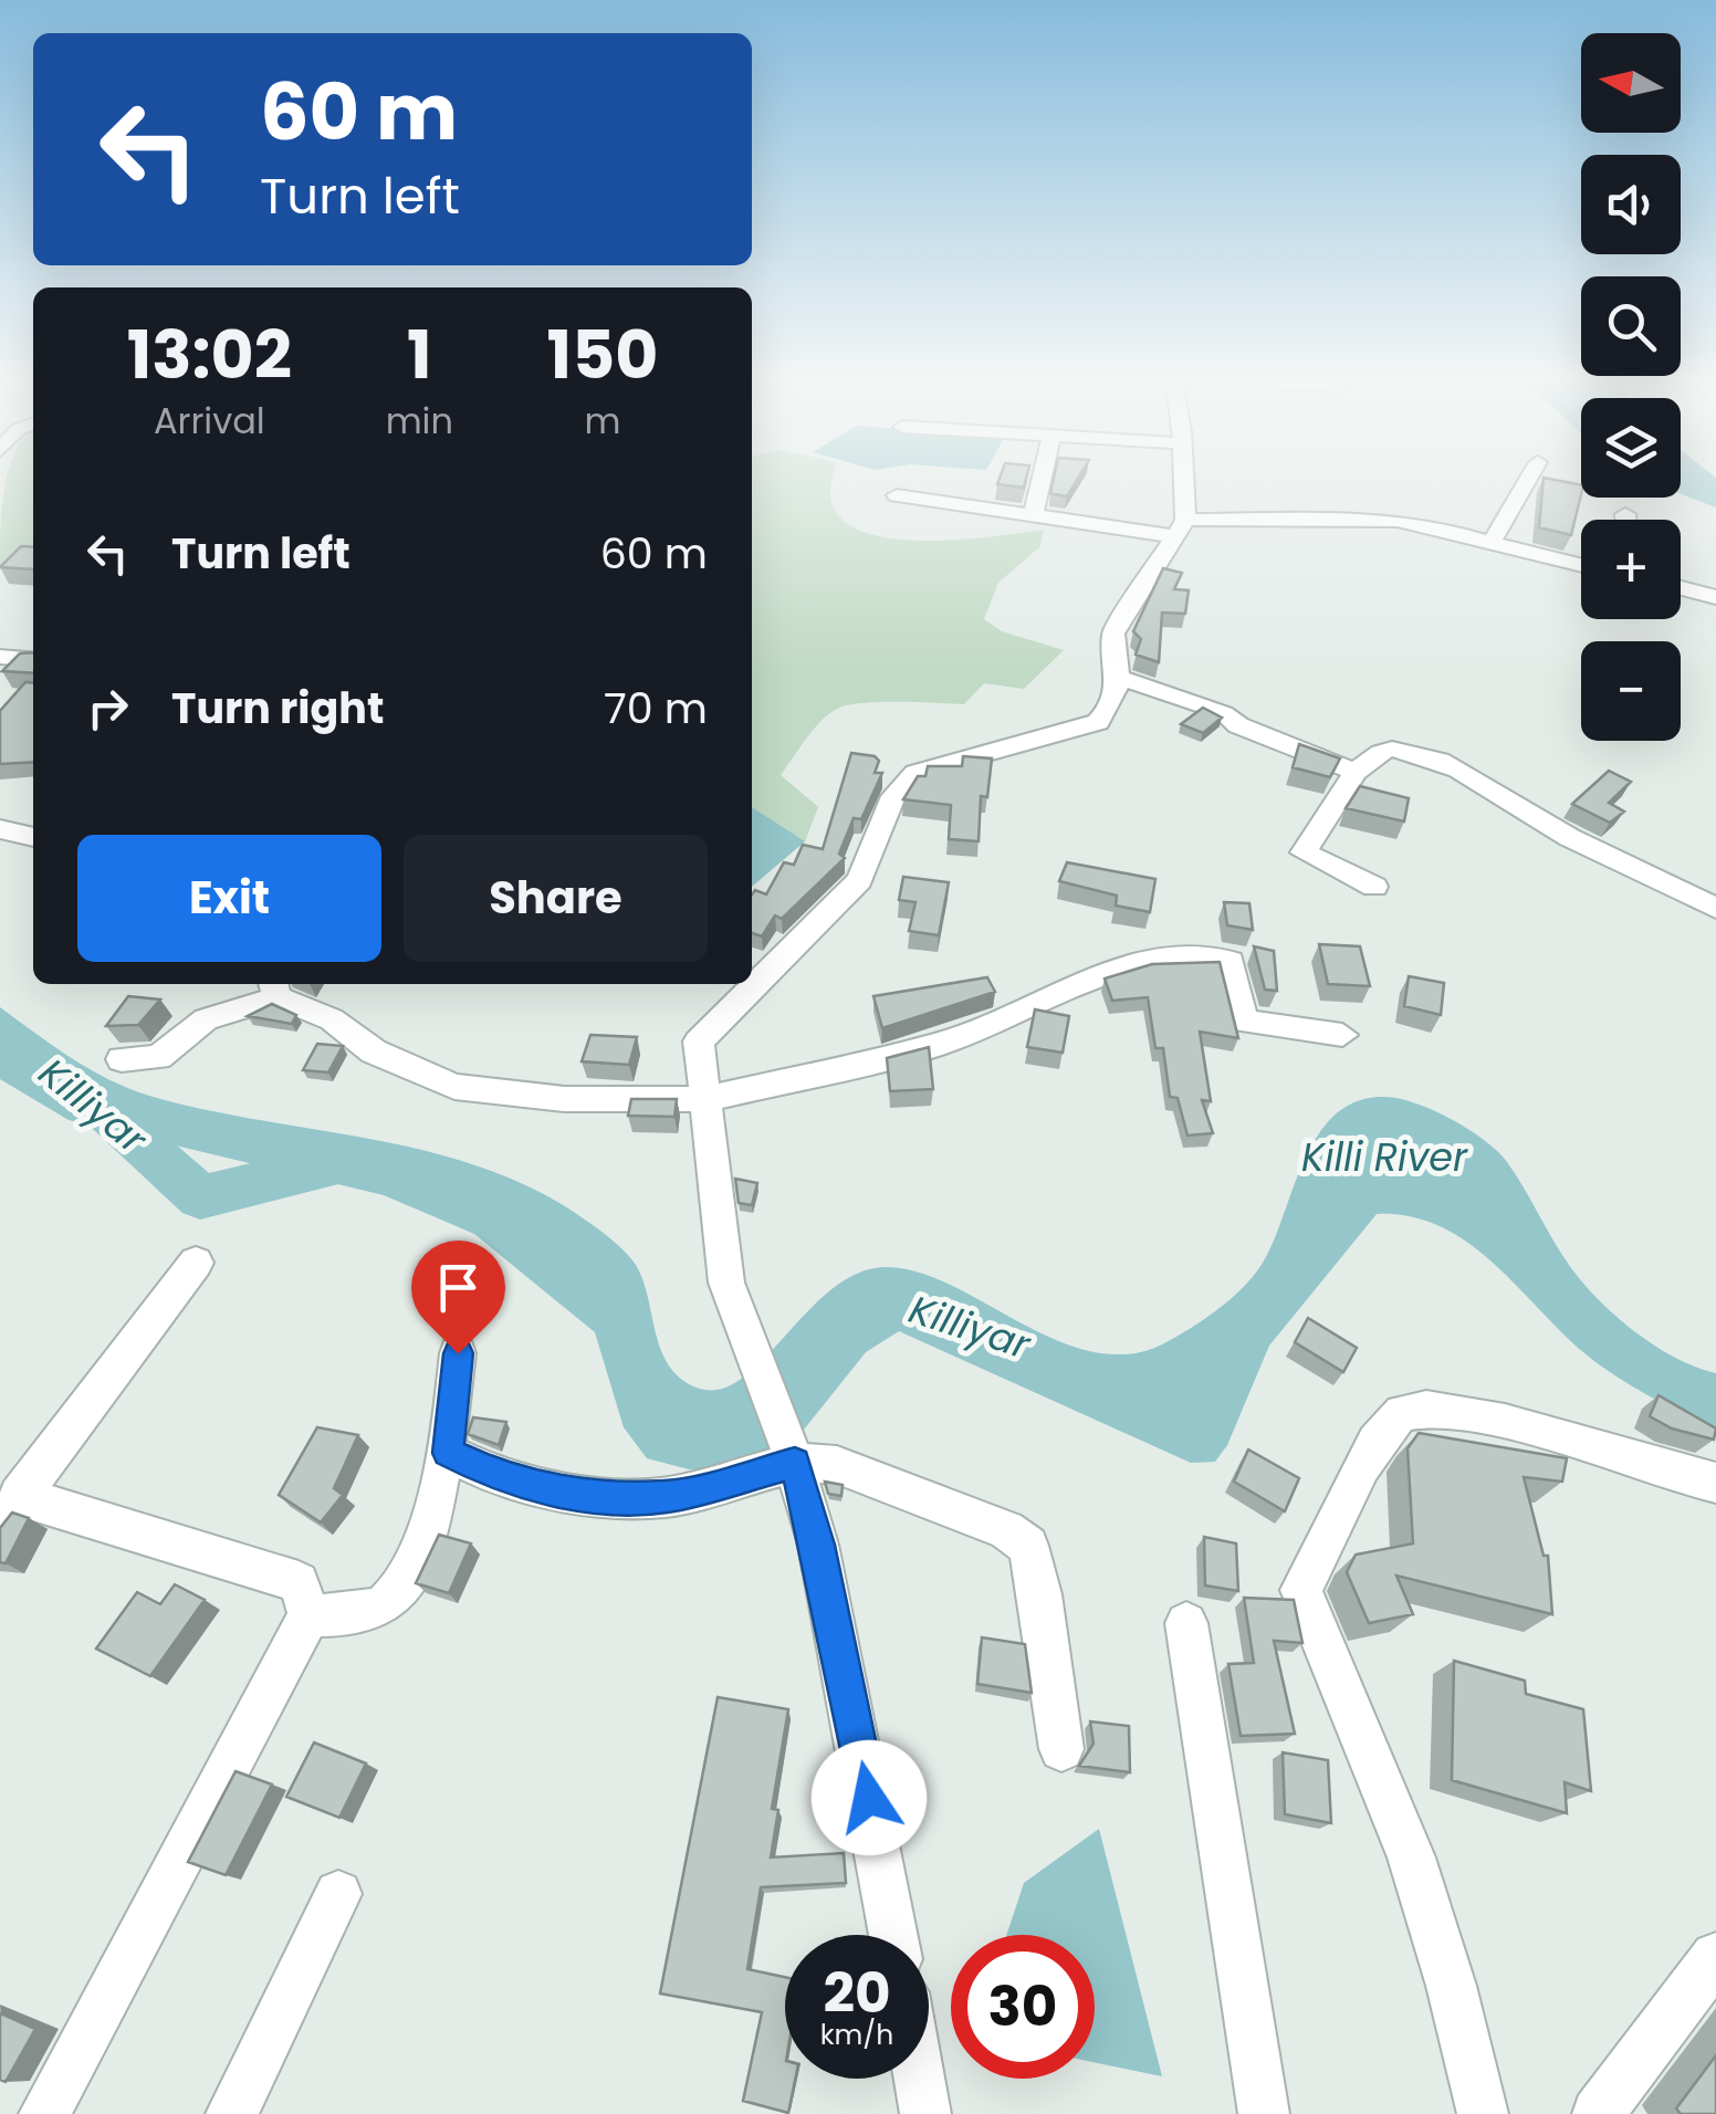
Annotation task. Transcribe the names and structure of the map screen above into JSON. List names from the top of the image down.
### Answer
{
  "water": ["Killiyar", "Killi River"],
  "north": "left",
  "page": {
    "map_buttons": ["+", "−"],
    "turn": ["60 m", "Turn left"],
    "eta": [
      "13:02",
      "Arrival",
      "1",
      "min",
      "150",
      "m"
    ],
    "list": [
      {
        "name": "Turn left",
        "value": "60 m"
      },
      {
        "name": "Turn right",
        "value": "70 m"
      }
    ],
    "buttons": ["Exit", "Share"],
    "speed": "20 km/h",
    "limit": "30"
  }
}
